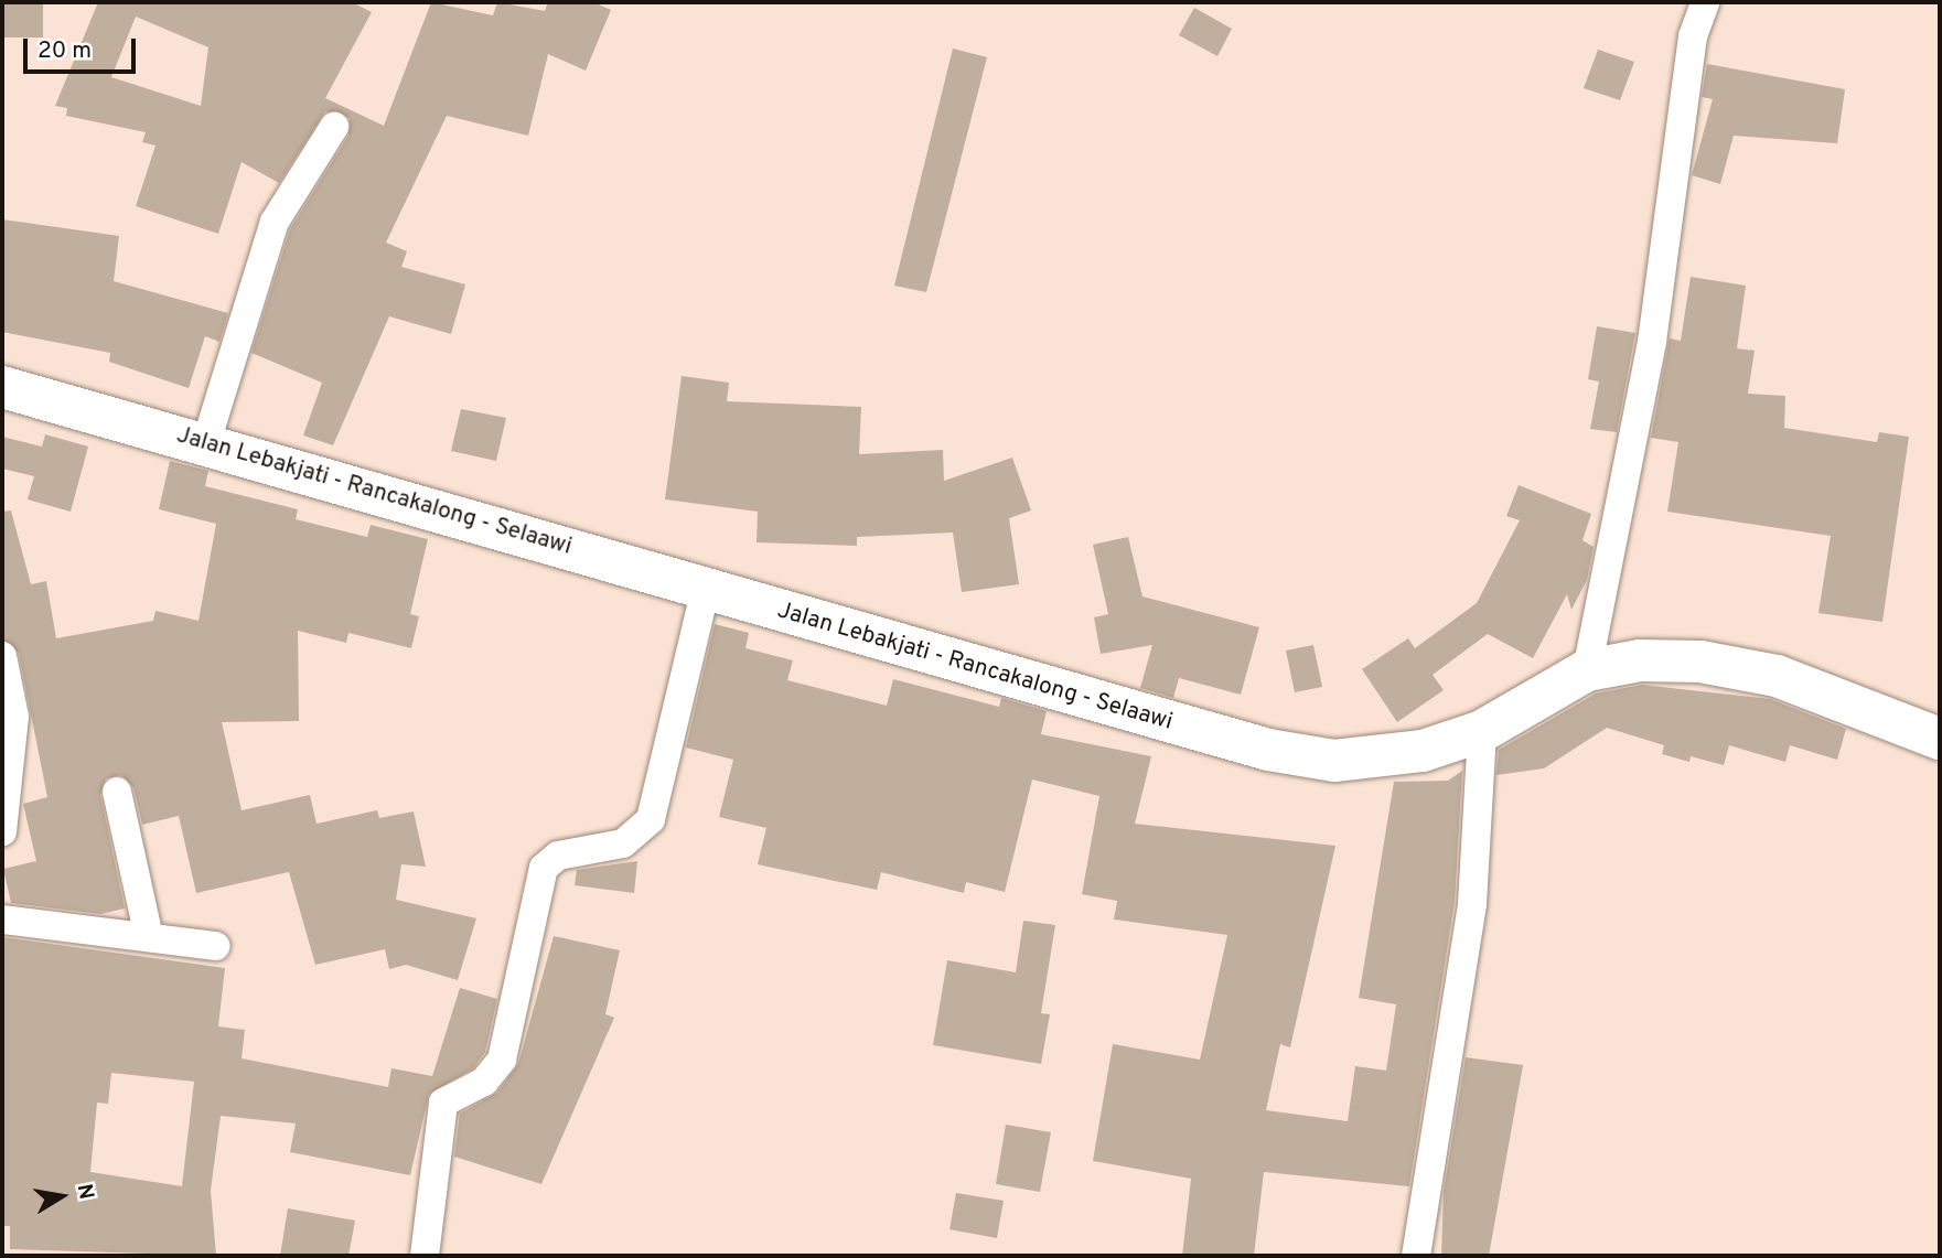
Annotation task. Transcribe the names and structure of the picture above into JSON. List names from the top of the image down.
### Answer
{
  "streets": {
    "main road": ["Jalan Lebakjati - Rancakalong - Selaawi"]
  },
  "scale_bar": "20 m",
  "north": "right"
}
